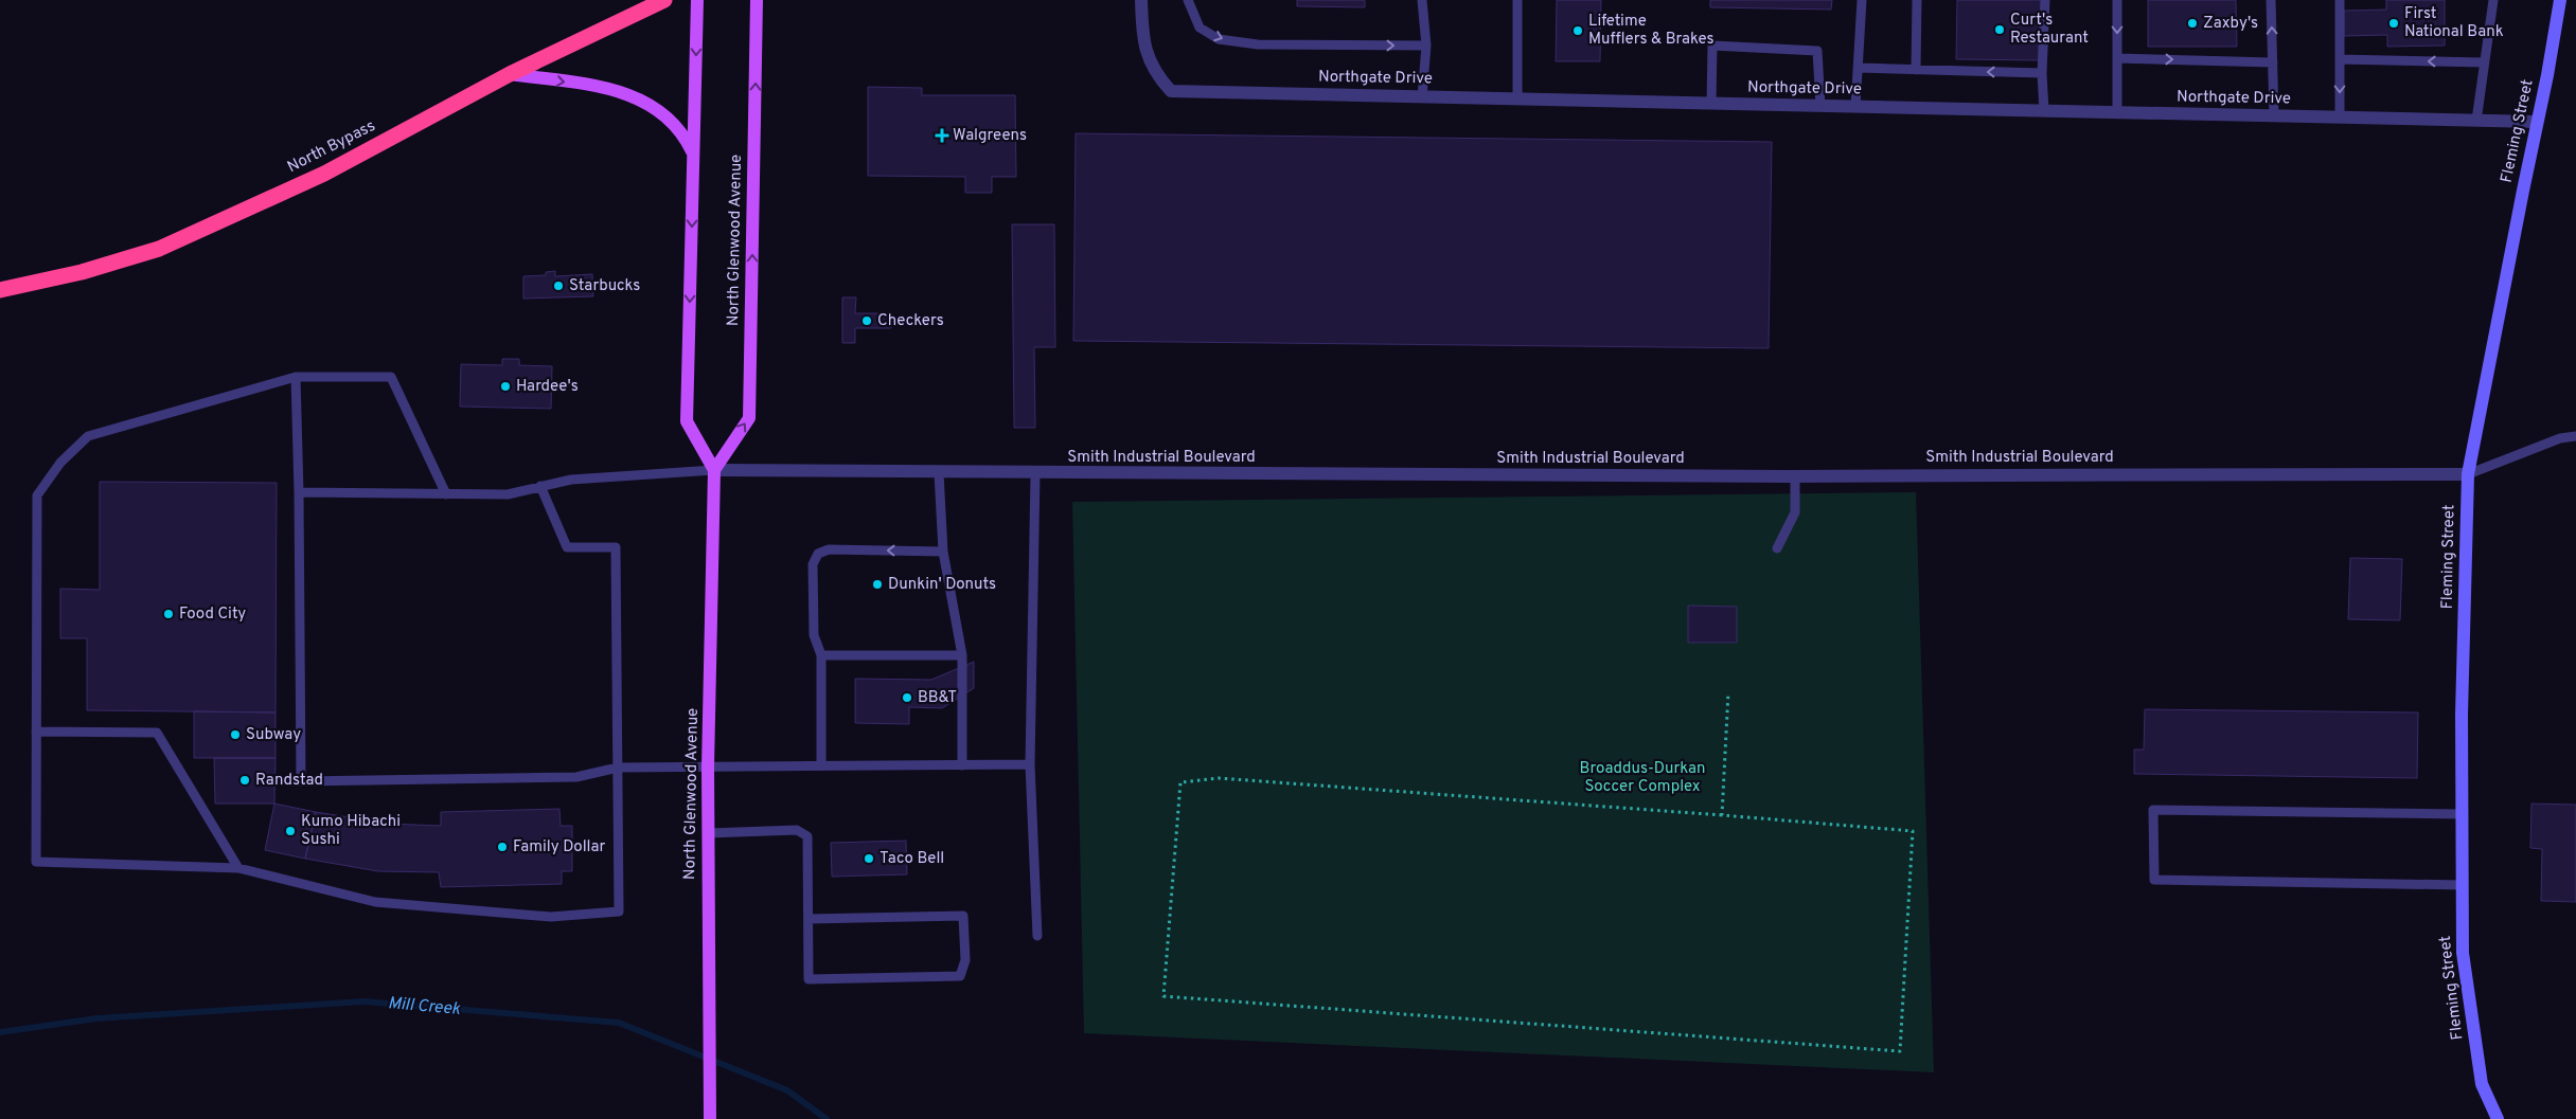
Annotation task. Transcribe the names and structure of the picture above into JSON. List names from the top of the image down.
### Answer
{
  "streets": {
    "highway": ["North Bypass"],
    "main road": ["North Glenwood Avenue"],
    "street": ["Northgate Drive", "Fleming Street", "Smith Industrial Boulevard"]
  },
  "crossings": [
    ["Northgate Drive", "Fleming Street"],
    ["Fleming Street", "Smith Industrial Boulevard"],
    ["North Glenwood Avenue", "Smith Industrial Boulevard"]
  ],
  "water": ["Mill Creek"],
  "parks": ["Broaddus-Durkan Soccer Complex"],
  "places": {
    "other": [
      "Zaxby's",
      "First National Bank",
      "Curt's Restaurant",
      "Lifetime Mufflers & Brakes",
      "Starbucks",
      "Checkers",
      "Hardee's",
      "Dunkin' Donuts",
      "Food City",
      "BB&T",
      "Subway",
      "Randstad",
      "Kumo Hibachi Sushi",
      "Family Dollar",
      "Taco Bell"
    ],
    "health": ["Walgreens"]
  }
}
